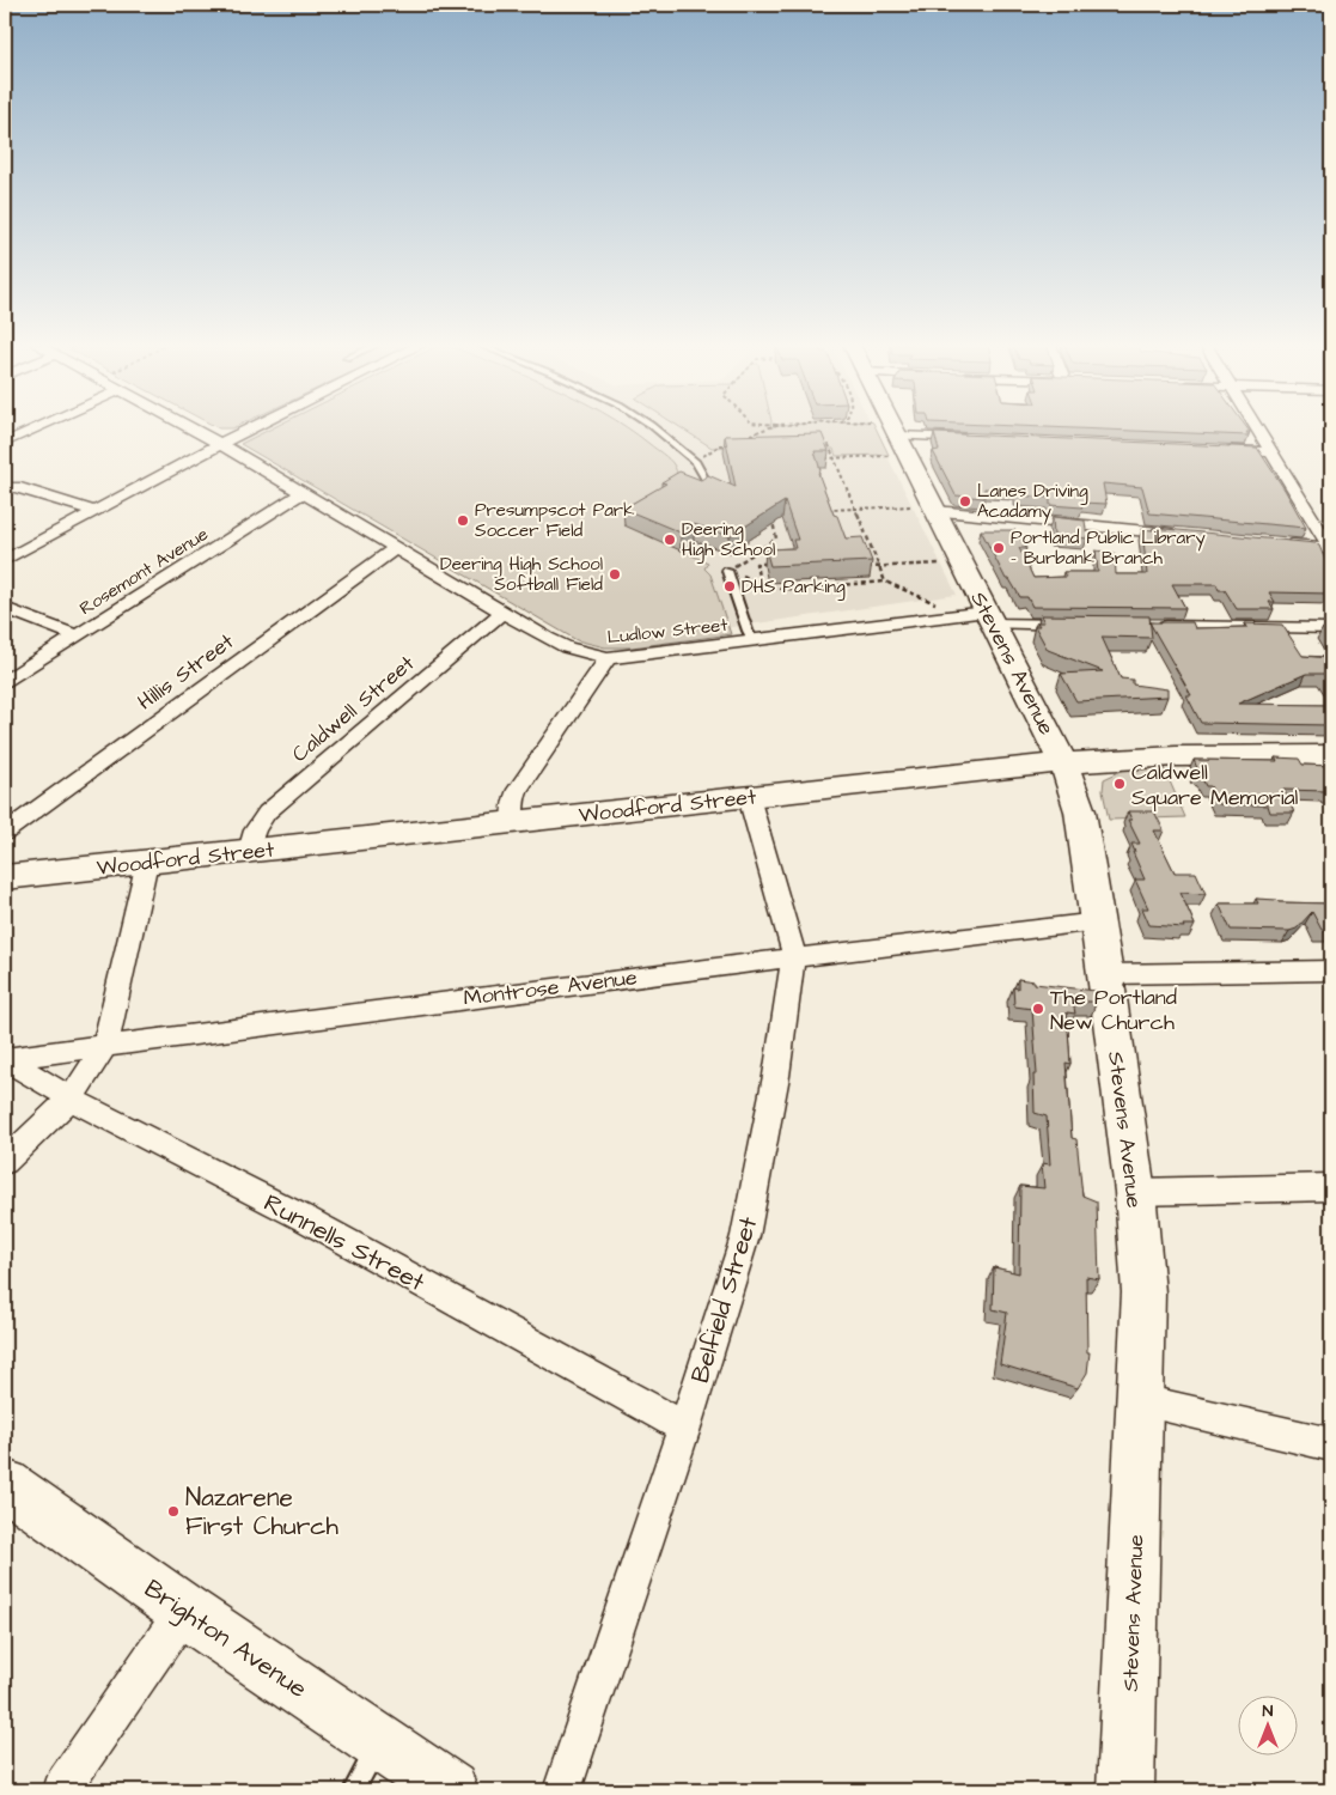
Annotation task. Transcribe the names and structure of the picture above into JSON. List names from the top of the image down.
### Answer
{
  "streets": {
    "main road": ["Stevens Avenue", "Woodford Street", "Brighton Avenue"],
    "street": [
      "Rosemont Avenue",
      "Ludlow Street",
      "Hillis Street",
      "Caldwell Street",
      "Montrose Avenue",
      "Runnells Street",
      "Belfield Street"
    ]
  },
  "crossings": [
    ["Rosemont Avenue", "Ludlow Street"],
    ["Ludlow Street", "Stevens Avenue"],
    ["Ludlow Street", "Hillis Street"],
    ["Ludlow Street", "Caldwell Street"],
    ["Stevens Avenue", "Woodford Street"],
    ["Stevens Avenue", "Montrose Avenue"],
    ["Caldwell Street", "Woodford Street"],
    ["Woodford Street", "Belfield Street"],
    ["Montrose Avenue", "Runnells Street"],
    ["Montrose Avenue", "Belfield Street"],
    ["Runnells Street", "Belfield Street"]
  ],
  "places": [
    "Lanes Driving Acadamy",
    "Presumpscot Park Soccer Field",
    "Deering High School",
    "Portland Public Library - Burbank Branch",
    "Deering High School Softball Field",
    "DHS Parking",
    "Caldwell Square Memorial",
    "The Portland New Church",
    "Nazarene First Church"
  ],
  "north": "top"
}
